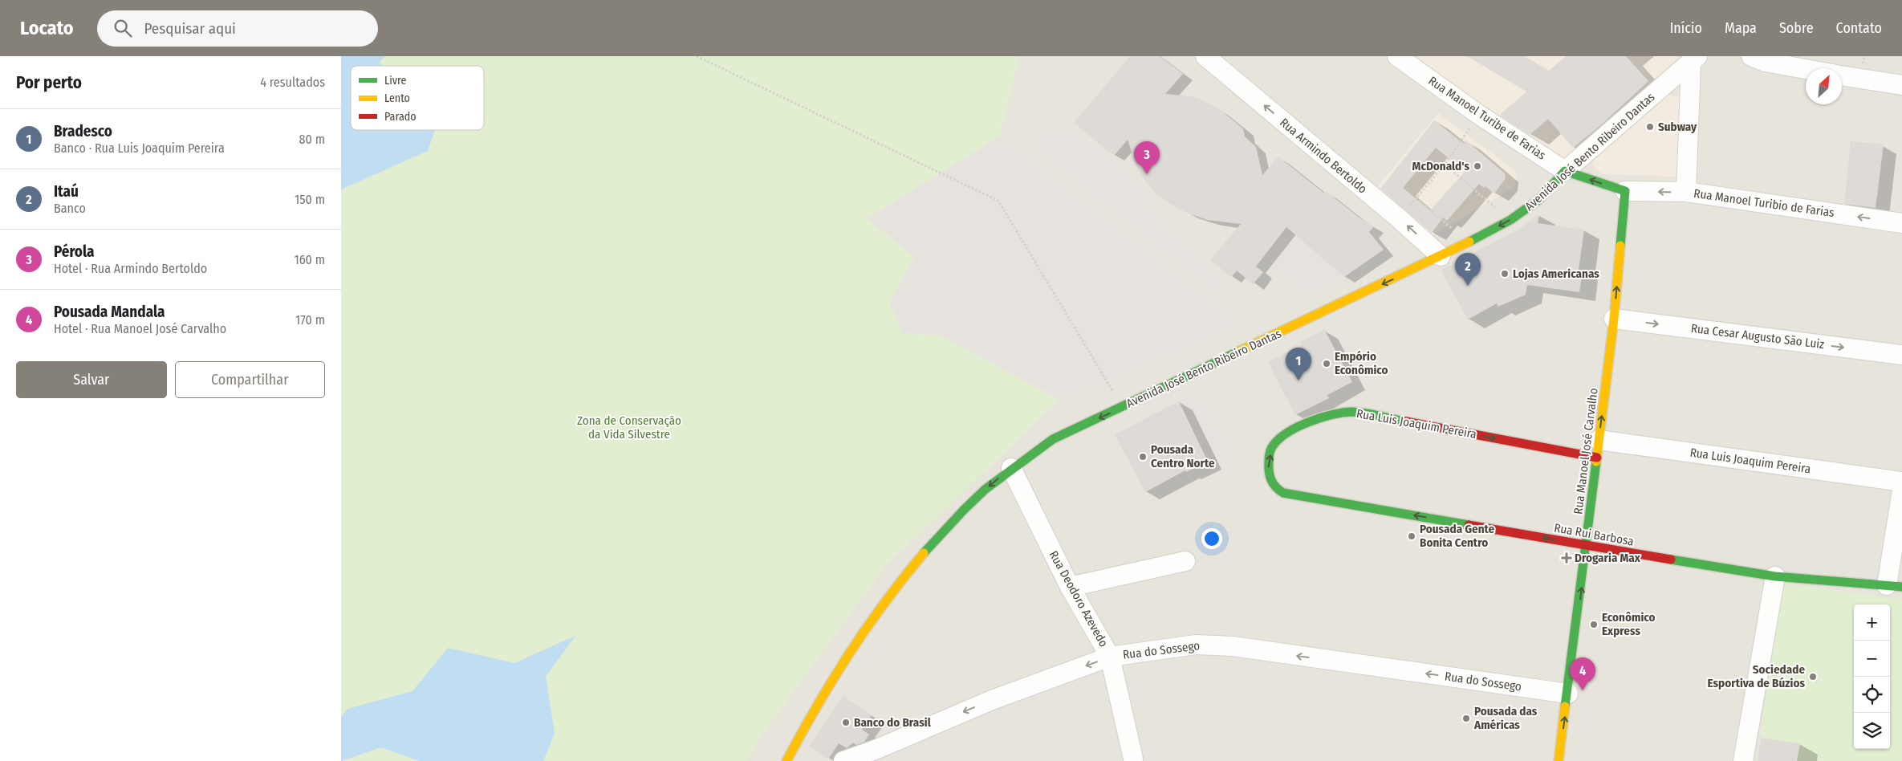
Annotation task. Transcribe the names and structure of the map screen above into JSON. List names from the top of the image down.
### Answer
{
  "streets": {
    "street": [
      "Rua Manoel Turibe de Farias",
      "Avenida José Bento Ribeiro Dantas",
      "Rua Armindo Bertoldo",
      "Rua Manoel Turibio de Farias",
      "Rua Cesar Augusto São Luiz",
      "Rua Luis Joaquim Pereira",
      "Rua Manoel José Carvalho",
      "Rua Rui Barbosa",
      "Rua Deodoro Azevedo",
      "Rua do Sossego"
    ]
  },
  "crossings": [
    ["Rua Manoel Turibe de Farias", "Avenida José Bento Ribeiro Dantas"],
    ["Rua Manoel Turibe de Farias", "Rua Manoel Turibio de Farias"],
    ["Rua Manoel Turibe de Farias", "Rua Manoel José Carvalho"],
    ["Avenida José Bento Ribeiro Dantas", "Rua Armindo Bertoldo"],
    ["Avenida José Bento Ribeiro Dantas", "Rua Deodoro Azevedo"],
    ["Rua Manoel Turibio de Farias", "Rua Manoel José Carvalho"],
    ["Rua Cesar Augusto São Luiz", "Rua Manoel José Carvalho"],
    ["Rua Luis Joaquim Pereira", "Rua Manoel José Carvalho"],
    ["Rua Luis Joaquim Pereira", "Rua Rui Barbosa"],
    ["Rua Manoel José Carvalho", "Rua Rui Barbosa"],
    ["Rua Manoel José Carvalho", "Rua do Sossego"],
    ["Rua Deodoro Azevedo", "Rua do Sossego"]
  ],
  "one_way": [
    "Avenida José Bento Ribeiro Dantas",
    "Rua Armindo Bertoldo",
    "Rua Cesar Augusto São Luiz",
    "Rua Luis Joaquim Pereira",
    "Rua Manoel José Carvalho",
    "Rua Rui Barbosa",
    "Rua do Sossego"
  ],
  "parks": ["Zona de Conservação da Vida Silvestre"],
  "places": {
    "other": [
      "Subway",
      "McDonald's",
      "Lojas Americanas",
      "Empório Econômico",
      "Pousada Centro Norte",
      "Pousada Gente Bonita Centro",
      "Econômico Express",
      "Sociedade Esportiva de Búzios",
      "Pousada das Américas",
      "Banco do Brasil"
    ],
    "health": ["Drogaria Max"]
  },
  "legend": ["Livre", "Lento", "Parado"],
  "north": "top right",
  "page": {
    "header": "Locato",
    "search": "Pesquisar aqui",
    "nav": [
      "Início",
      "Mapa",
      "Sobre",
      "Contato"
    ],
    "heading": ["Por perto", "4 resultados"],
    "list": [
      {
        "mark": "1",
        "name": "Bradesco",
        "note": "Banco · Rua Luis Joaquim Pereira",
        "value": "80 m"
      },
      {
        "mark": "2",
        "name": "Itaú",
        "note": "Banco",
        "value": "150 m"
      },
      {
        "mark": "3",
        "name": "Pérola",
        "note": "Hotel · Rua Armindo Bertoldo",
        "value": "160 m"
      },
      {
        "mark": "4",
        "name": "Pousada Mandala",
        "note": "Hotel · Rua Manoel José Carvalho",
        "value": "170 m"
      }
    ],
    "pins": [
      "3",
      "2",
      "1",
      "4"
    ],
    "buttons": ["Salvar", "Compartilhar"],
    "map_buttons": ["+", "−"]
  }
}
